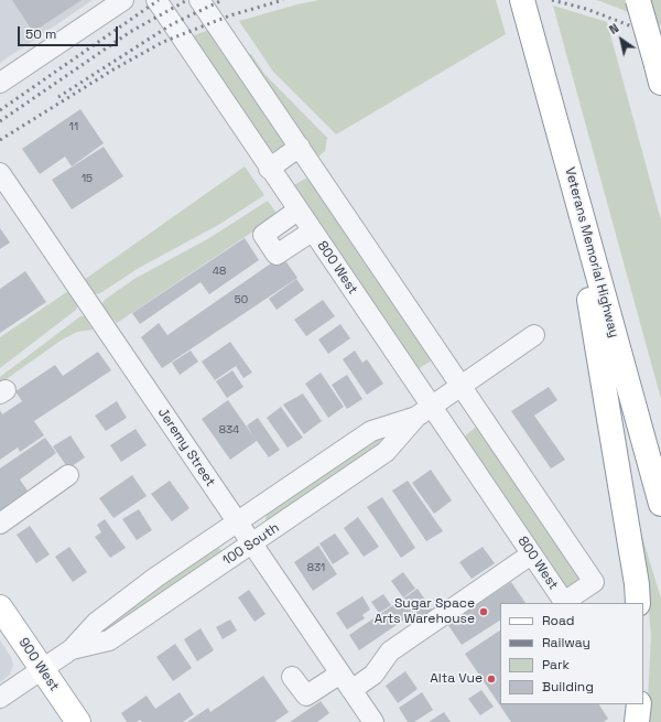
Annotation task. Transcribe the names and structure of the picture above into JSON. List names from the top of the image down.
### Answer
{
  "streets": {
    "main road": ["Veterans Memorial Highway", "900 West"],
    "street": ["800 West", "Jeremy Street", "100 South"]
  },
  "crossings": [
    ["800 West", "100 South"],
    ["Jeremy Street", "100 South"],
    ["100 South", "900 West"]
  ],
  "places": ["Sugar Space Arts Warehouse", "Alta Vue"],
  "house_numbers": [
    "11",
    "15",
    "48",
    "50",
    "834",
    "831"
  ],
  "legend": [
    "Road",
    "Railway",
    "Park",
    "Building"
  ],
  "scale_bar": "50 m",
  "north": "top left"
}
